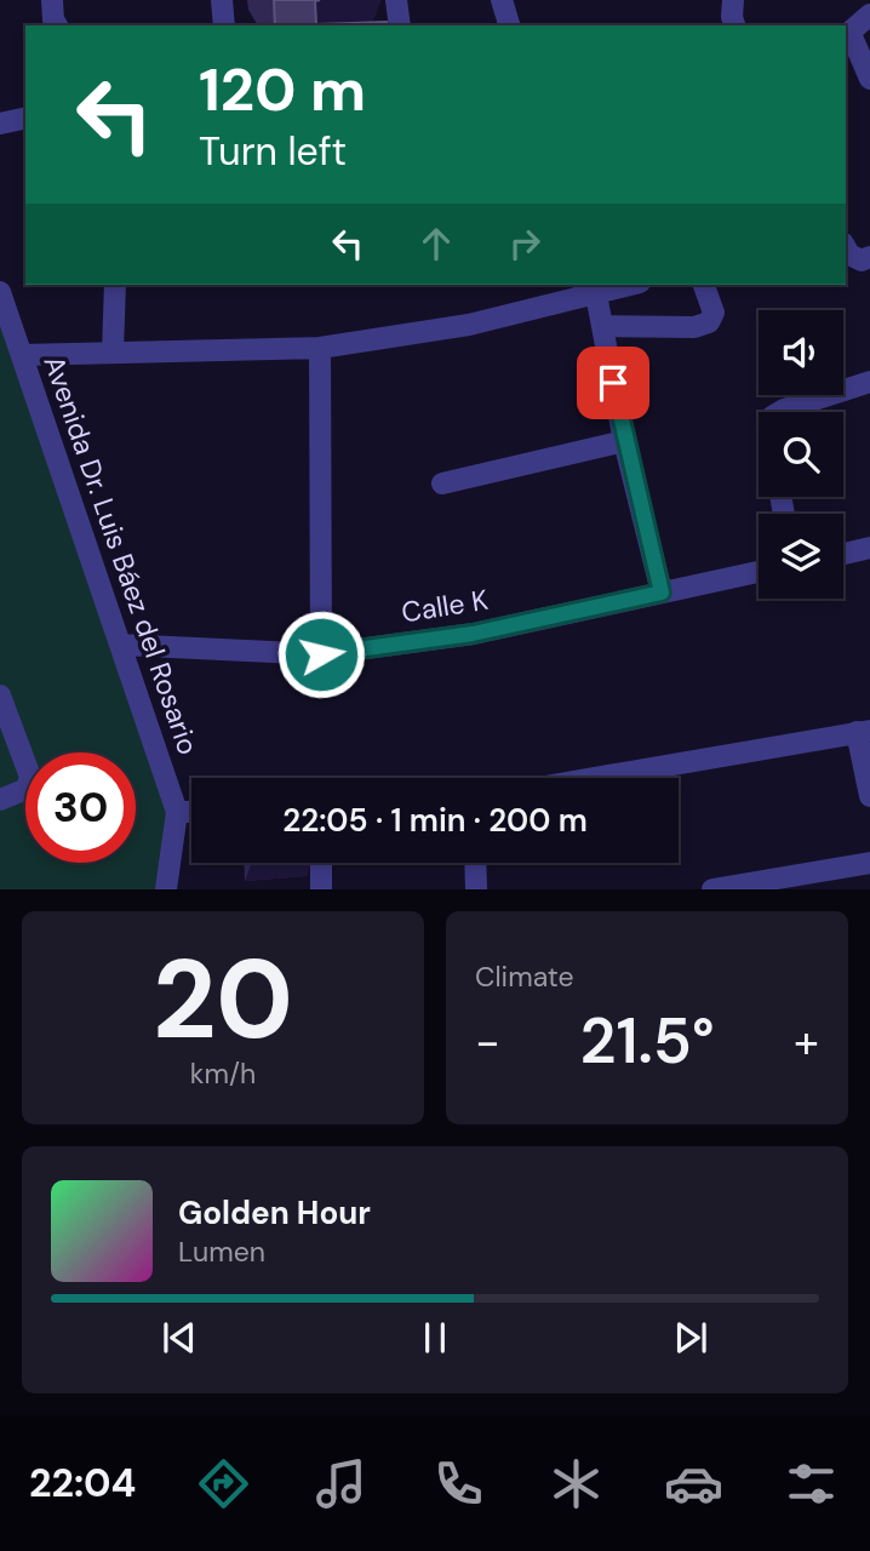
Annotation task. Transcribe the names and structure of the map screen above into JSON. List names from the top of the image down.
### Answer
{
  "streets": {
    "street": ["Avenida Dr. Luis Báez del Rosario", "Calle K"]
  },
  "crossings": [
    ["Avenida Dr. Luis Báez del Rosario", "Calle K"]
  ],
  "page": {
    "turn": ["120 m", "Turn left"],
    "limit": "30",
    "trip": "22:05 · 1 min · 200 m",
    "tile": [
      ["20", "km/h"],
      "Climate"
    ],
    "heat": ["−", "21.5°", "+"],
    "song": ["Golden Hour", "Lumen"],
    "tabs": "22:04"
  }
}
